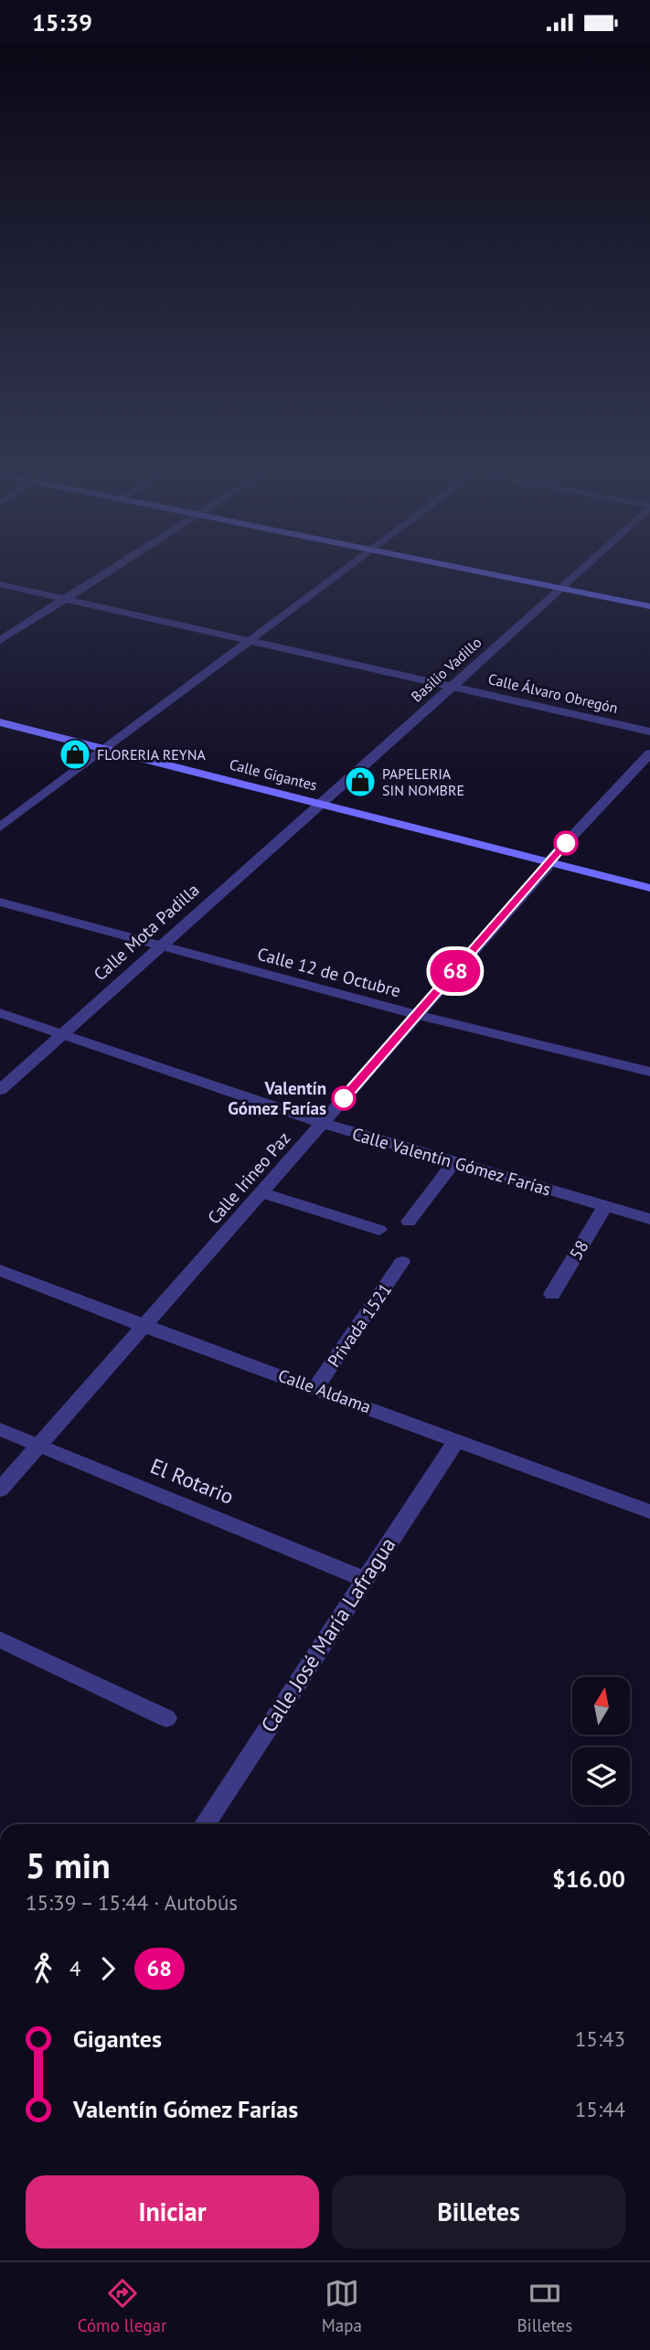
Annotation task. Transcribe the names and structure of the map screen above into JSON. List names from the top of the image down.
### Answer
{
  "streets": {
    "main road": ["Calle Gigantes"],
    "street": [
      "Basilio Vadillo",
      "Calle Álvaro Obregón",
      "Calle Mota Padilla",
      "Calle 12 de Octubre",
      "Calle Valentín Gómez Farías",
      "Calle Irineo Paz",
      "58",
      "Privada 1521",
      "Calle Aldama",
      "El Rotario",
      "Calle José María Lafragua"
    ]
  },
  "crossings": [
    ["Basilio Vadillo", "Calle Álvaro Obregón"],
    ["Basilio Vadillo", "Calle Gigantes"],
    ["Basilio Vadillo", "Calle Mota Padilla"],
    ["Calle Gigantes", "Calle Mota Padilla"],
    ["Calle Gigantes", "Calle Irineo Paz"],
    ["Calle Mota Padilla", "Calle 12 de Octubre"],
    ["Calle Mota Padilla", "Calle Valentín Gómez Farías"],
    ["Calle 12 de Octubre", "Calle Irineo Paz"],
    ["Calle Valentín Gómez Farías", "Calle Irineo Paz"],
    ["Calle Valentín Gómez Farías", "58"],
    ["Calle Irineo Paz", "Calle Aldama"],
    ["Calle Irineo Paz", "El Rotario"],
    ["Privada 1521", "Calle Aldama"],
    ["Calle Aldama", "Calle José María Lafragua"],
    ["El Rotario", "Calle José María Lafragua"]
  ],
  "places": {
    "shop": ["FLORERIA REYNA", "PAPELERIA SIN NOMBRE"],
    "other": ["Valentín Gómez Farías"]
  },
  "lines": ["bus line 68"],
  "north": "top",
  "page": {
    "status": "15:39",
    "on_map": "68",
    "heading": ["5 min", "15:39 – 15:44 · Autobús", "$16.00"],
    "legs": ["4", "68"],
    "list": [
      {
        "name": "Gigantes",
        "value": "15:43"
      },
      {
        "name": "Valentín Gómez Farías",
        "value": "15:44"
      }
    ],
    "buttons": ["Iniciar", "Billetes"],
    "tabs": ["Cómo llegar", "Mapa", "Billetes"]
  }
}
